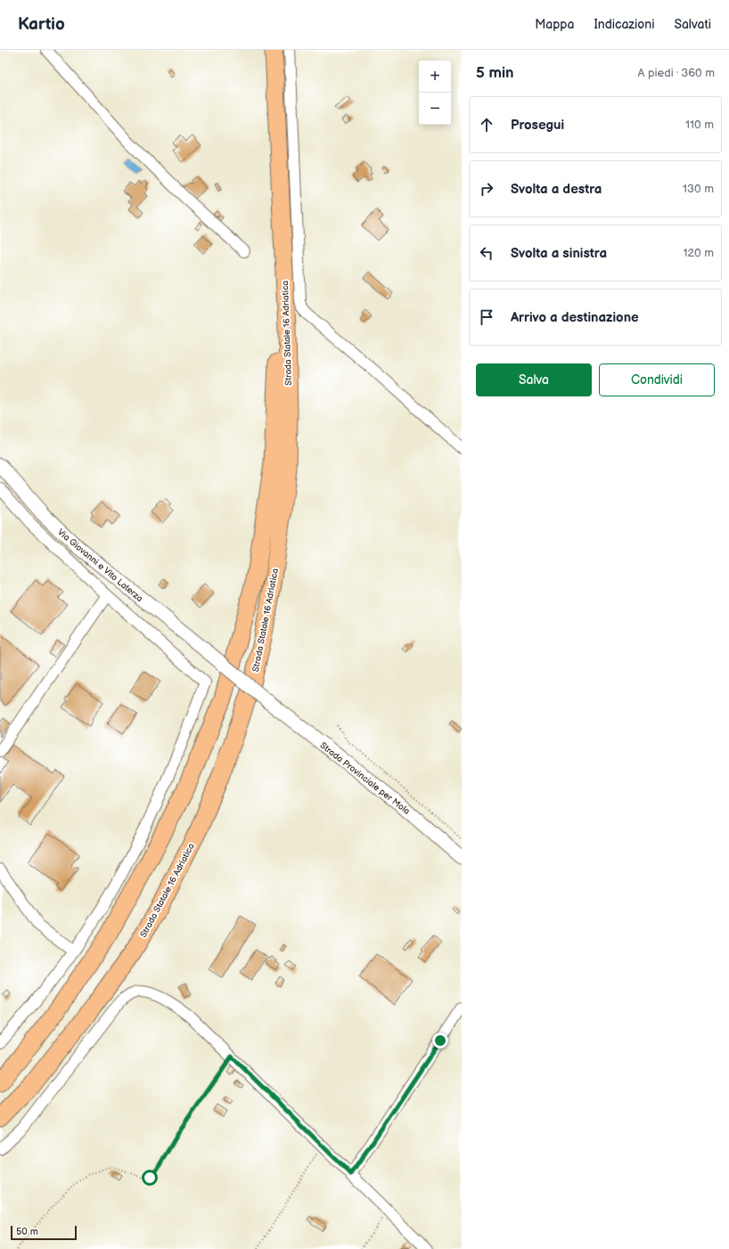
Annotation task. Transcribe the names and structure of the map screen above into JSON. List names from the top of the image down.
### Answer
{
  "streets": {
    "highway": ["Strada Statale 16 Adriatica"],
    "street": ["Via Giovanni e Vito Laterza", "Strada Provinciale per Mola"]
  },
  "crossings": [
    ["Via Giovanni e Vito Laterza", "Strada Provinciale per Mola"]
  ],
  "scale_bar": "50 m",
  "page": {
    "header": "Kartio",
    "nav": ["Mappa", "Indicazioni", "Salvati"],
    "heading": ["5 min", "A piedi · 360 m"],
    "map_buttons": ["+", "−"],
    "list": [
      ["Prosegui", "110 m"],
      ["Svolta a destra", "130 m"],
      ["Svolta a sinistra", "120 m"],
      "Arrivo a destinazione"
    ],
    "buttons": ["Salva", "Condividi"],
    "scale": "50 m"
  }
}
